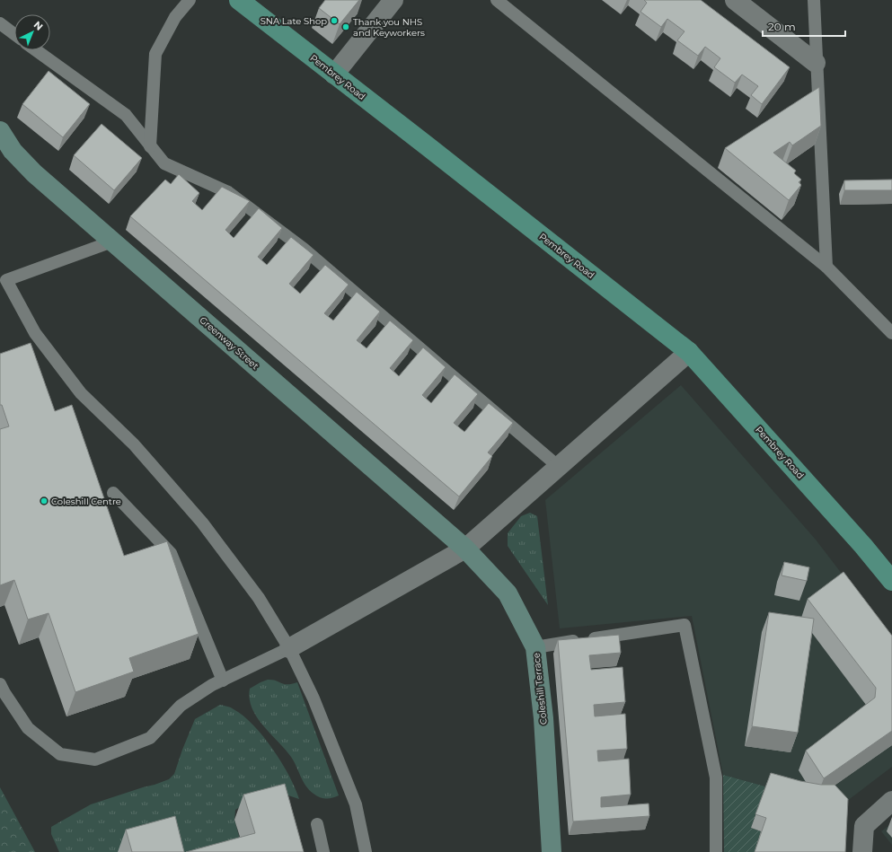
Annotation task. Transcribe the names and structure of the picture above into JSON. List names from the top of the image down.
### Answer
{
  "streets": {
    "main road": ["Pembrey Road", "Greenway Street", "Coleshill Terrace"]
  },
  "crossings": [
    ["Greenway Street", "Coleshill Terrace"]
  ],
  "places": ["SNA Late Shop", "Thank you NHS and Keyworkers", "Coleshill Centre"],
  "scale_bar": "20 m",
  "north": "top right"
}
